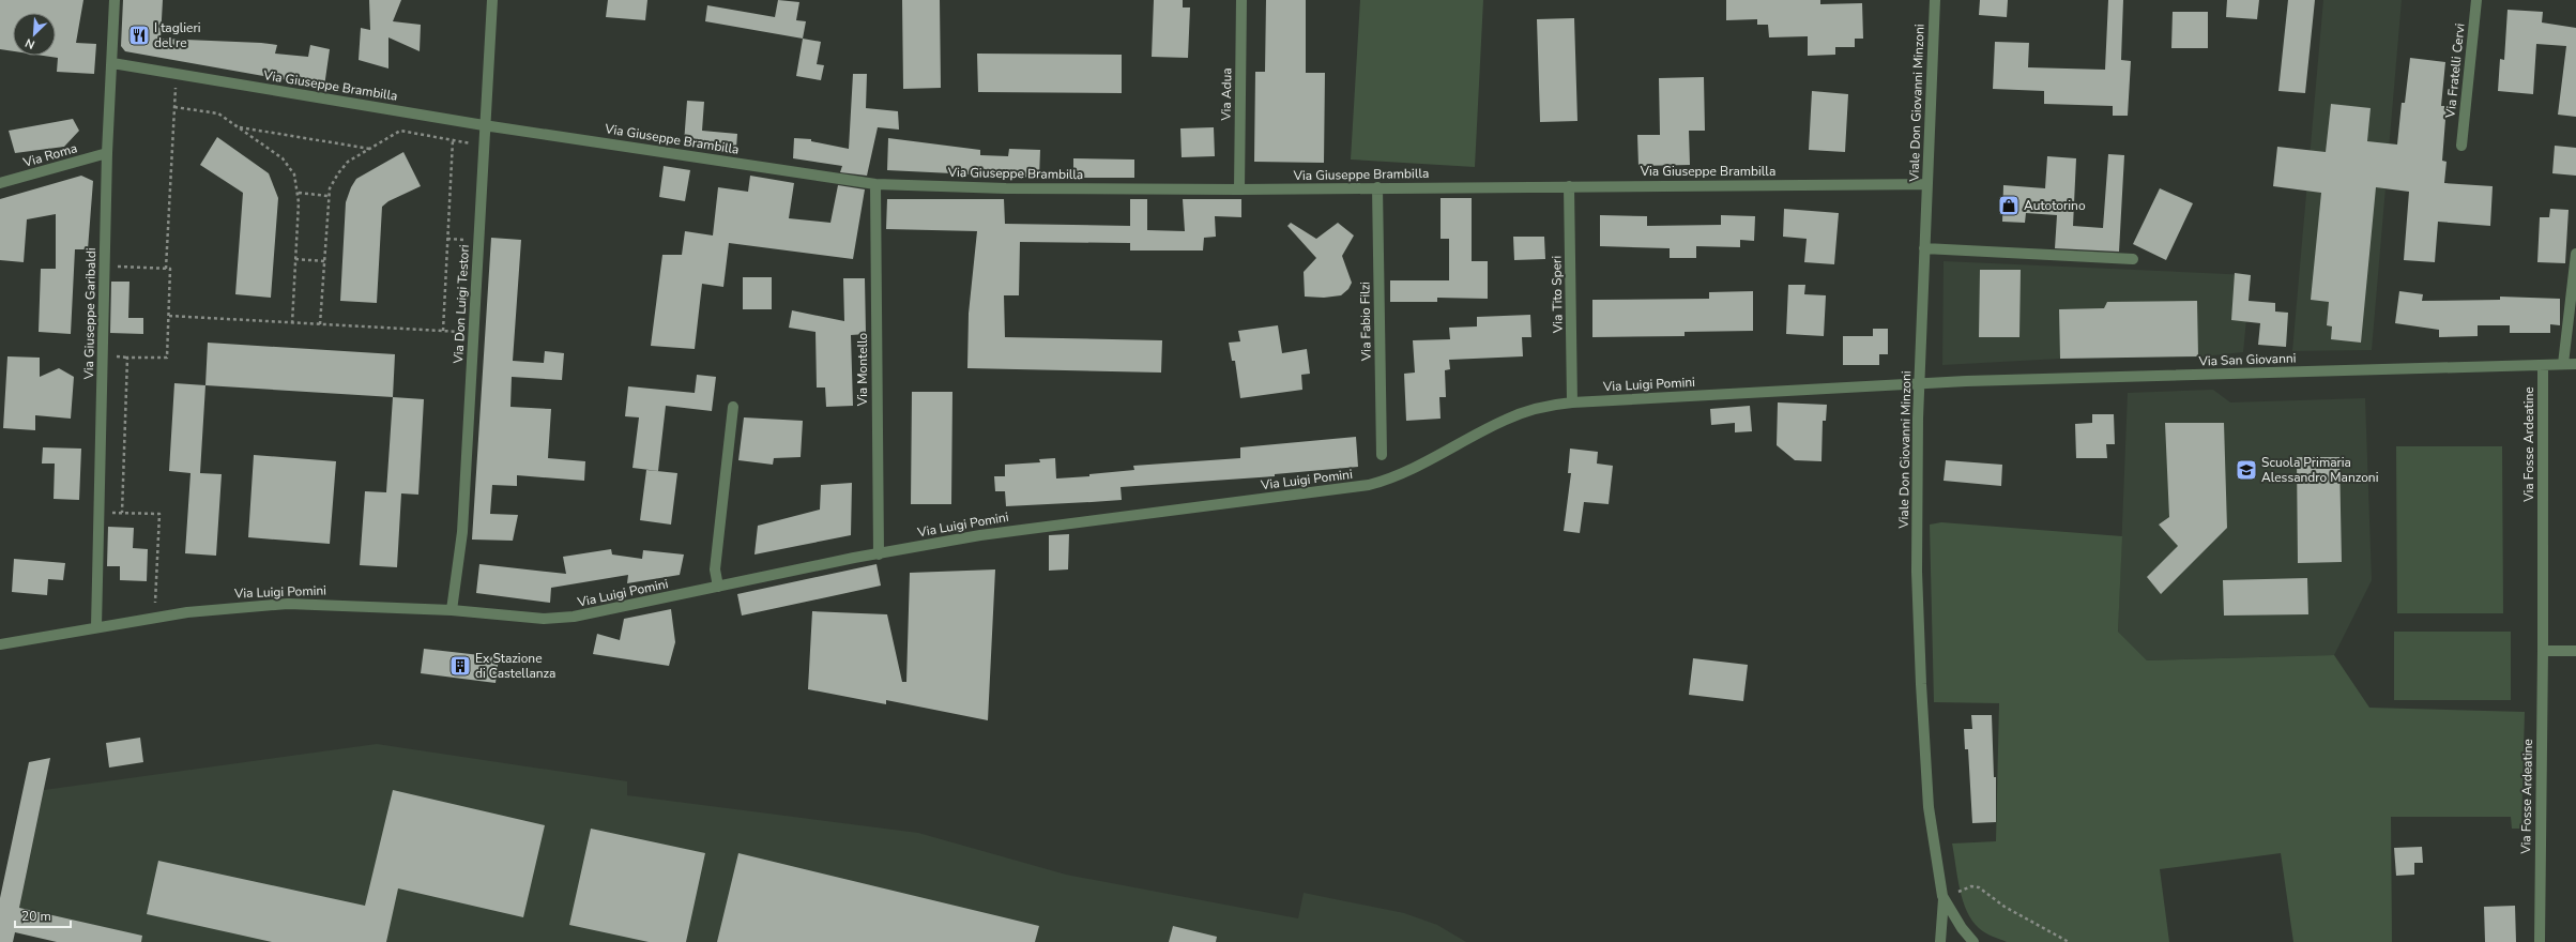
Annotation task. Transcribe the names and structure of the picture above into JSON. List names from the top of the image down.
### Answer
{
  "streets": {
    "street": [
      "Via Fratelli Cervi",
      "Via Giuseppe Brambilla",
      "Via Adua",
      "Viale Don Giovanni Minzoni",
      "Via Roma",
      "Via Tito Speri",
      "Via Don Luigi Testori",
      "Via Giuseppe Garibaldi",
      "Via Fabio Filzi",
      "Via San Giovanni",
      "Via Montello",
      "Via Luigi Pomini",
      "Via Fosse Ardeatine"
    ]
  },
  "crossings": [
    ["Via Giuseppe Brambilla", "Via Adua"],
    ["Via Giuseppe Brambilla", "Viale Don Giovanni Minzoni"],
    ["Via Giuseppe Brambilla", "Via Tito Speri"],
    ["Via Giuseppe Brambilla", "Via Don Luigi Testori"],
    ["Via Giuseppe Brambilla", "Via Giuseppe Garibaldi"],
    ["Via Giuseppe Brambilla", "Via Fabio Filzi"],
    ["Via Giuseppe Brambilla", "Via Montello"],
    ["Viale Don Giovanni Minzoni", "Via San Giovanni"],
    ["Viale Don Giovanni Minzoni", "Via Luigi Pomini"],
    ["Via Roma", "Via Giuseppe Garibaldi"],
    ["Via Tito Speri", "Via Luigi Pomini"],
    ["Via Don Luigi Testori", "Via Luigi Pomini"],
    ["Via Giuseppe Garibaldi", "Via Luigi Pomini"],
    ["Via San Giovanni", "Via Luigi Pomini"],
    ["Via San Giovanni", "Via Fosse Ardeatine"],
    ["Via Montello", "Via Luigi Pomini"]
  ],
  "places": {
    "restaurant": ["I taglieri del re"],
    "shop": ["Autotorino"],
    "school or university": ["Scuola Primaria Alessandro Manzoni"],
    "building": ["Ex Stazione di Castellanza"]
  },
  "scale_bar": "20 m",
  "north": "bottom left"
}
